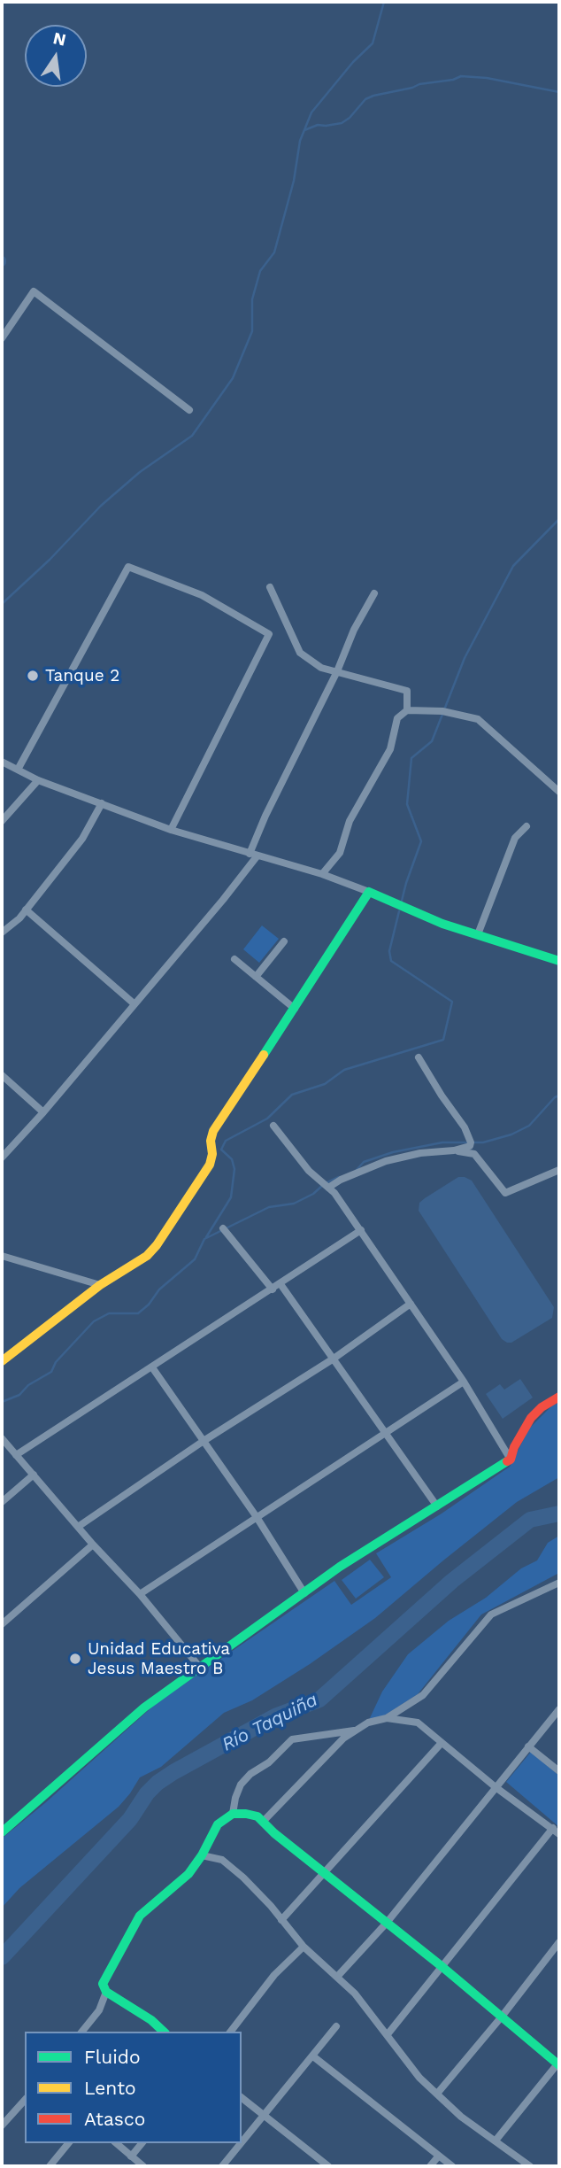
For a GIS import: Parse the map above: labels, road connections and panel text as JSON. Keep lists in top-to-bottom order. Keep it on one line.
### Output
{"water":["Río Taquiña"],"places":["Tanque 2","Unidad Educativa Jesus Maestro B"],"legend":["Fluido","Lento","Atasco"],"north":"top"}
